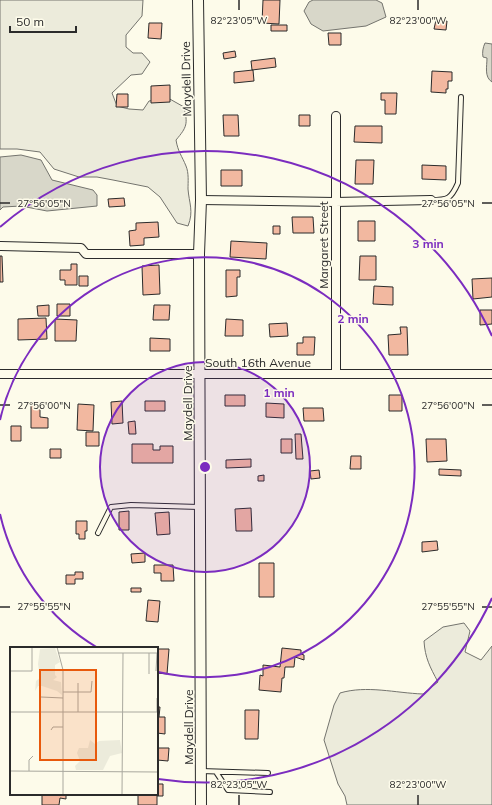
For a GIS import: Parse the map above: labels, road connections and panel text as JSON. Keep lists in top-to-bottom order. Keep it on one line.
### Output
{"streets":{"street":["Maydell Drive","Margaret Street","South 16th Avenue"]},"crossings":[["Maydell Drive","South 16th Avenue"],["Margaret Street","South 16th Avenue"]],"scale_bar":"50 m","coordinates":["82°23'05\"W","82°23'00\"W","27°56'05\"N","27°56'00\"N","27°55'55\"N"],"rings":["3 min","2 min","1 min"]}
